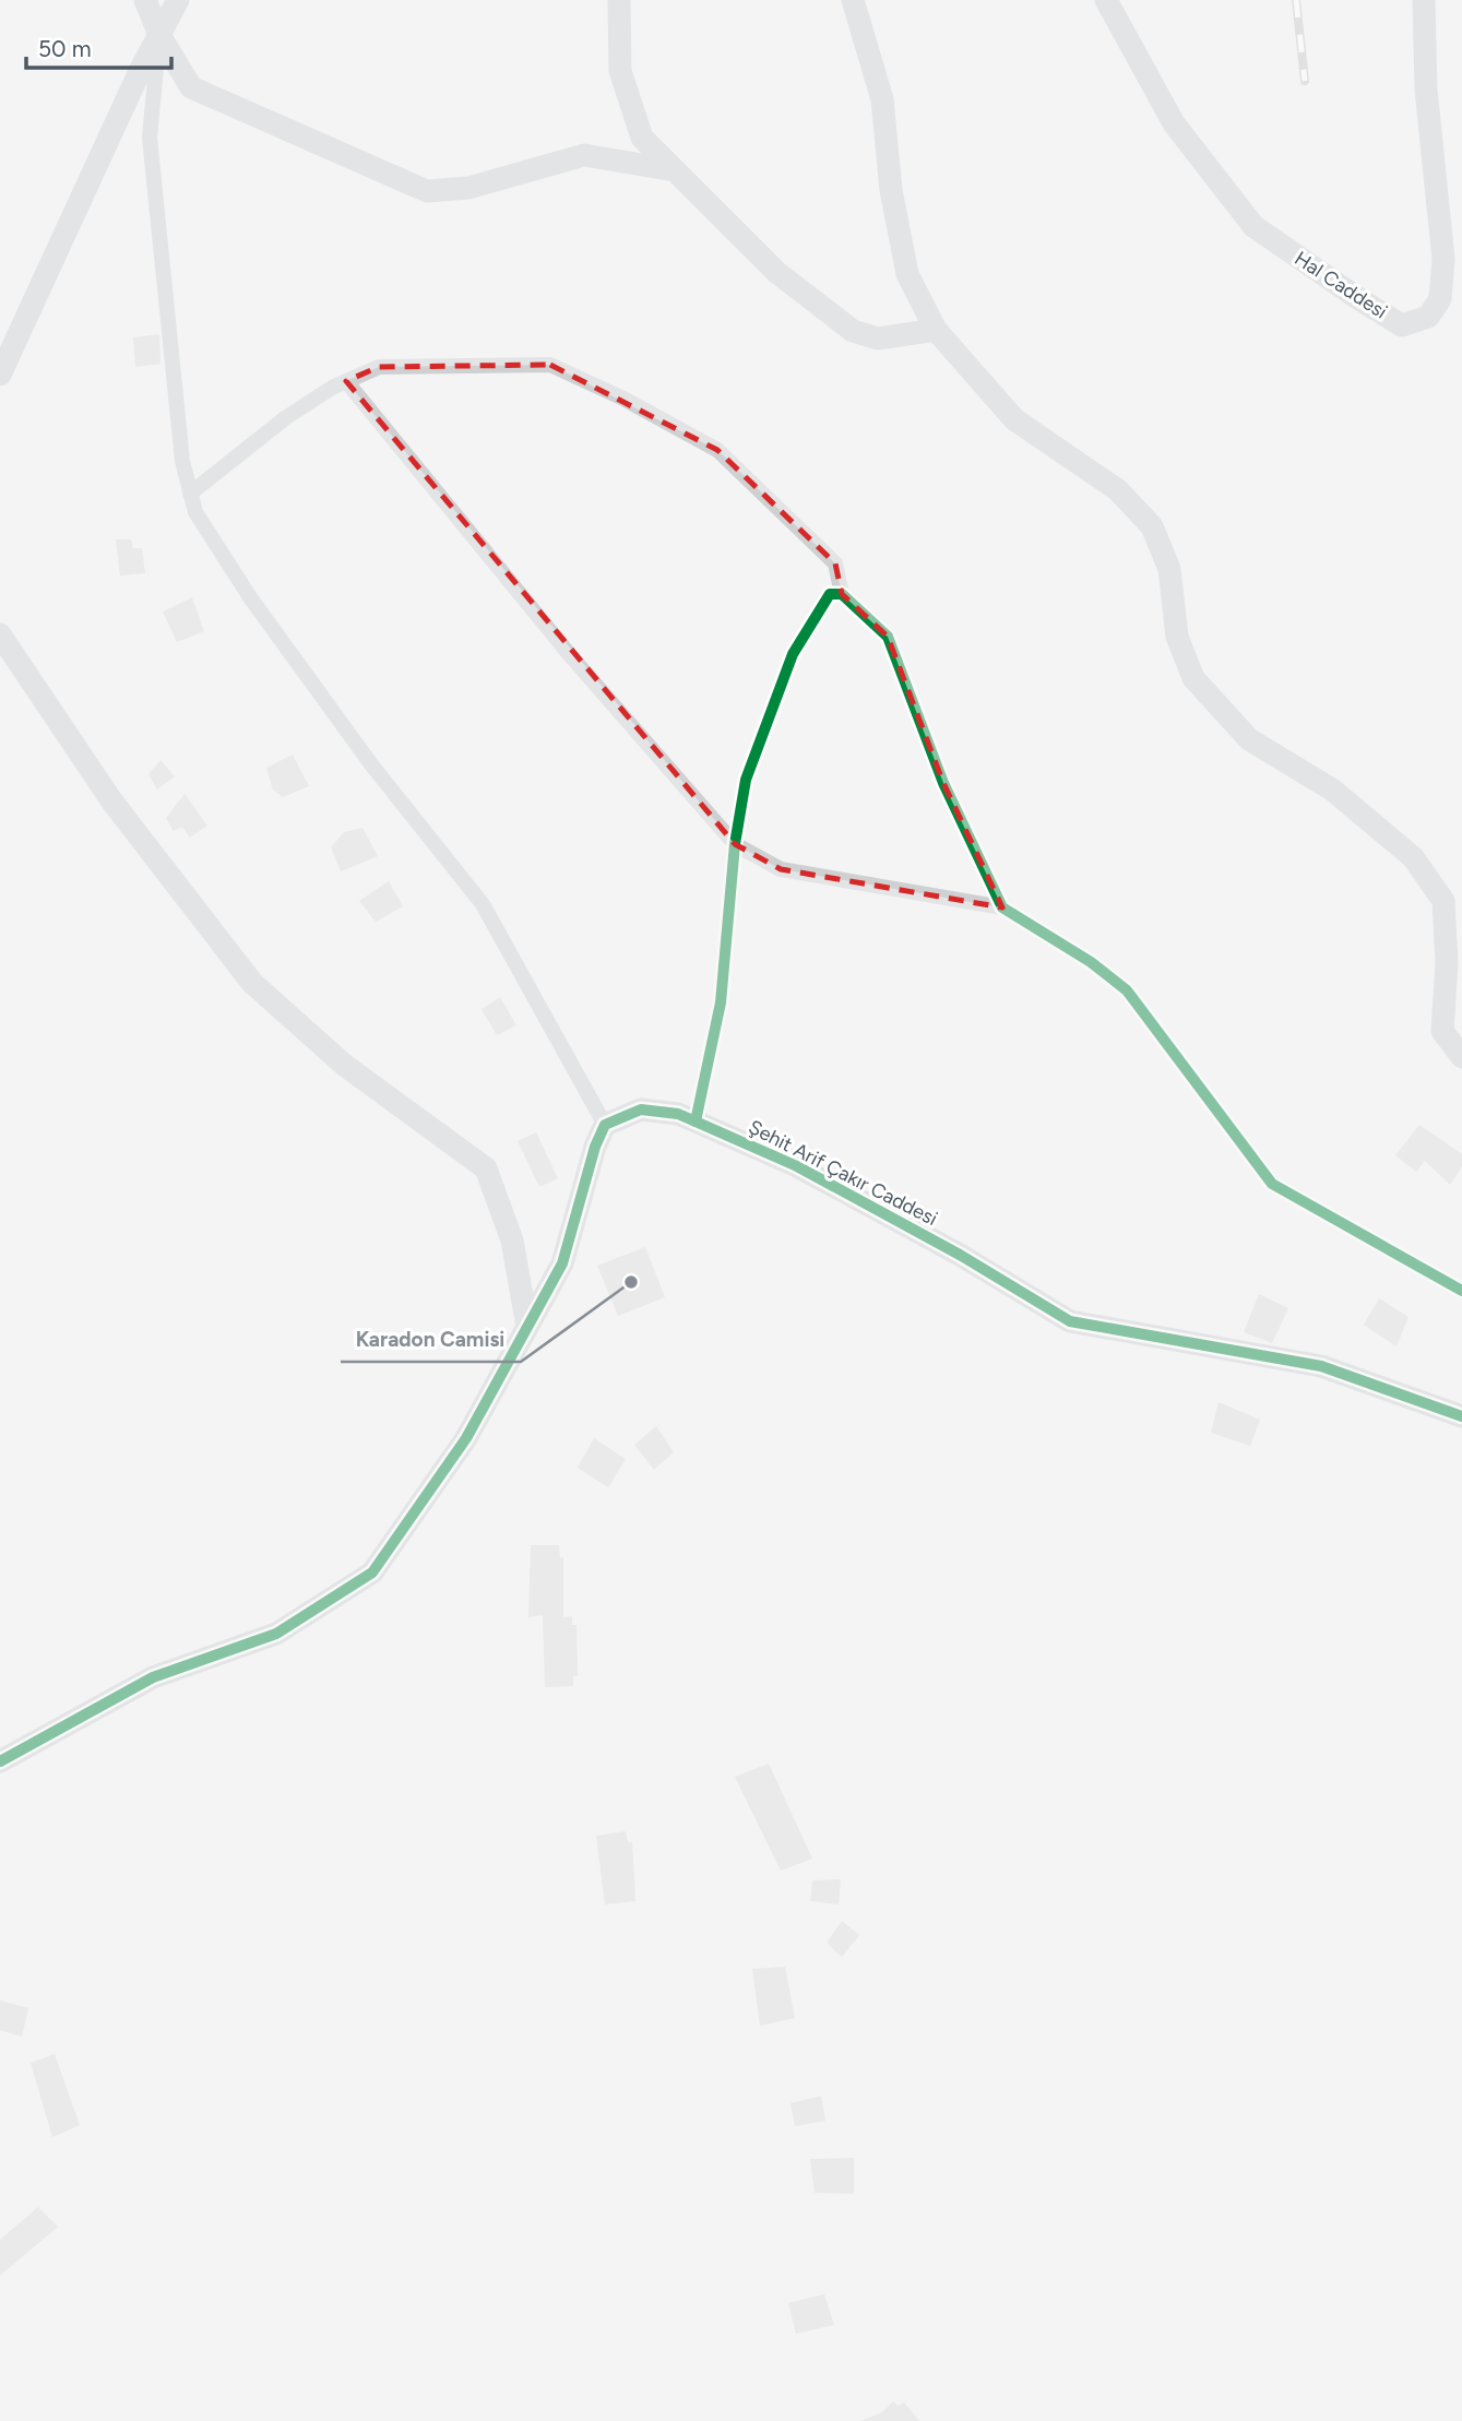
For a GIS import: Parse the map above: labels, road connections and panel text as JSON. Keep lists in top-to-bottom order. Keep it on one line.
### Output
{"streets":{"street":["Hal Caddesi","Şehit Arif Çakır Caddesi"]},"places":["Karadon Camisi"],"scale_bar":"50 m"}
